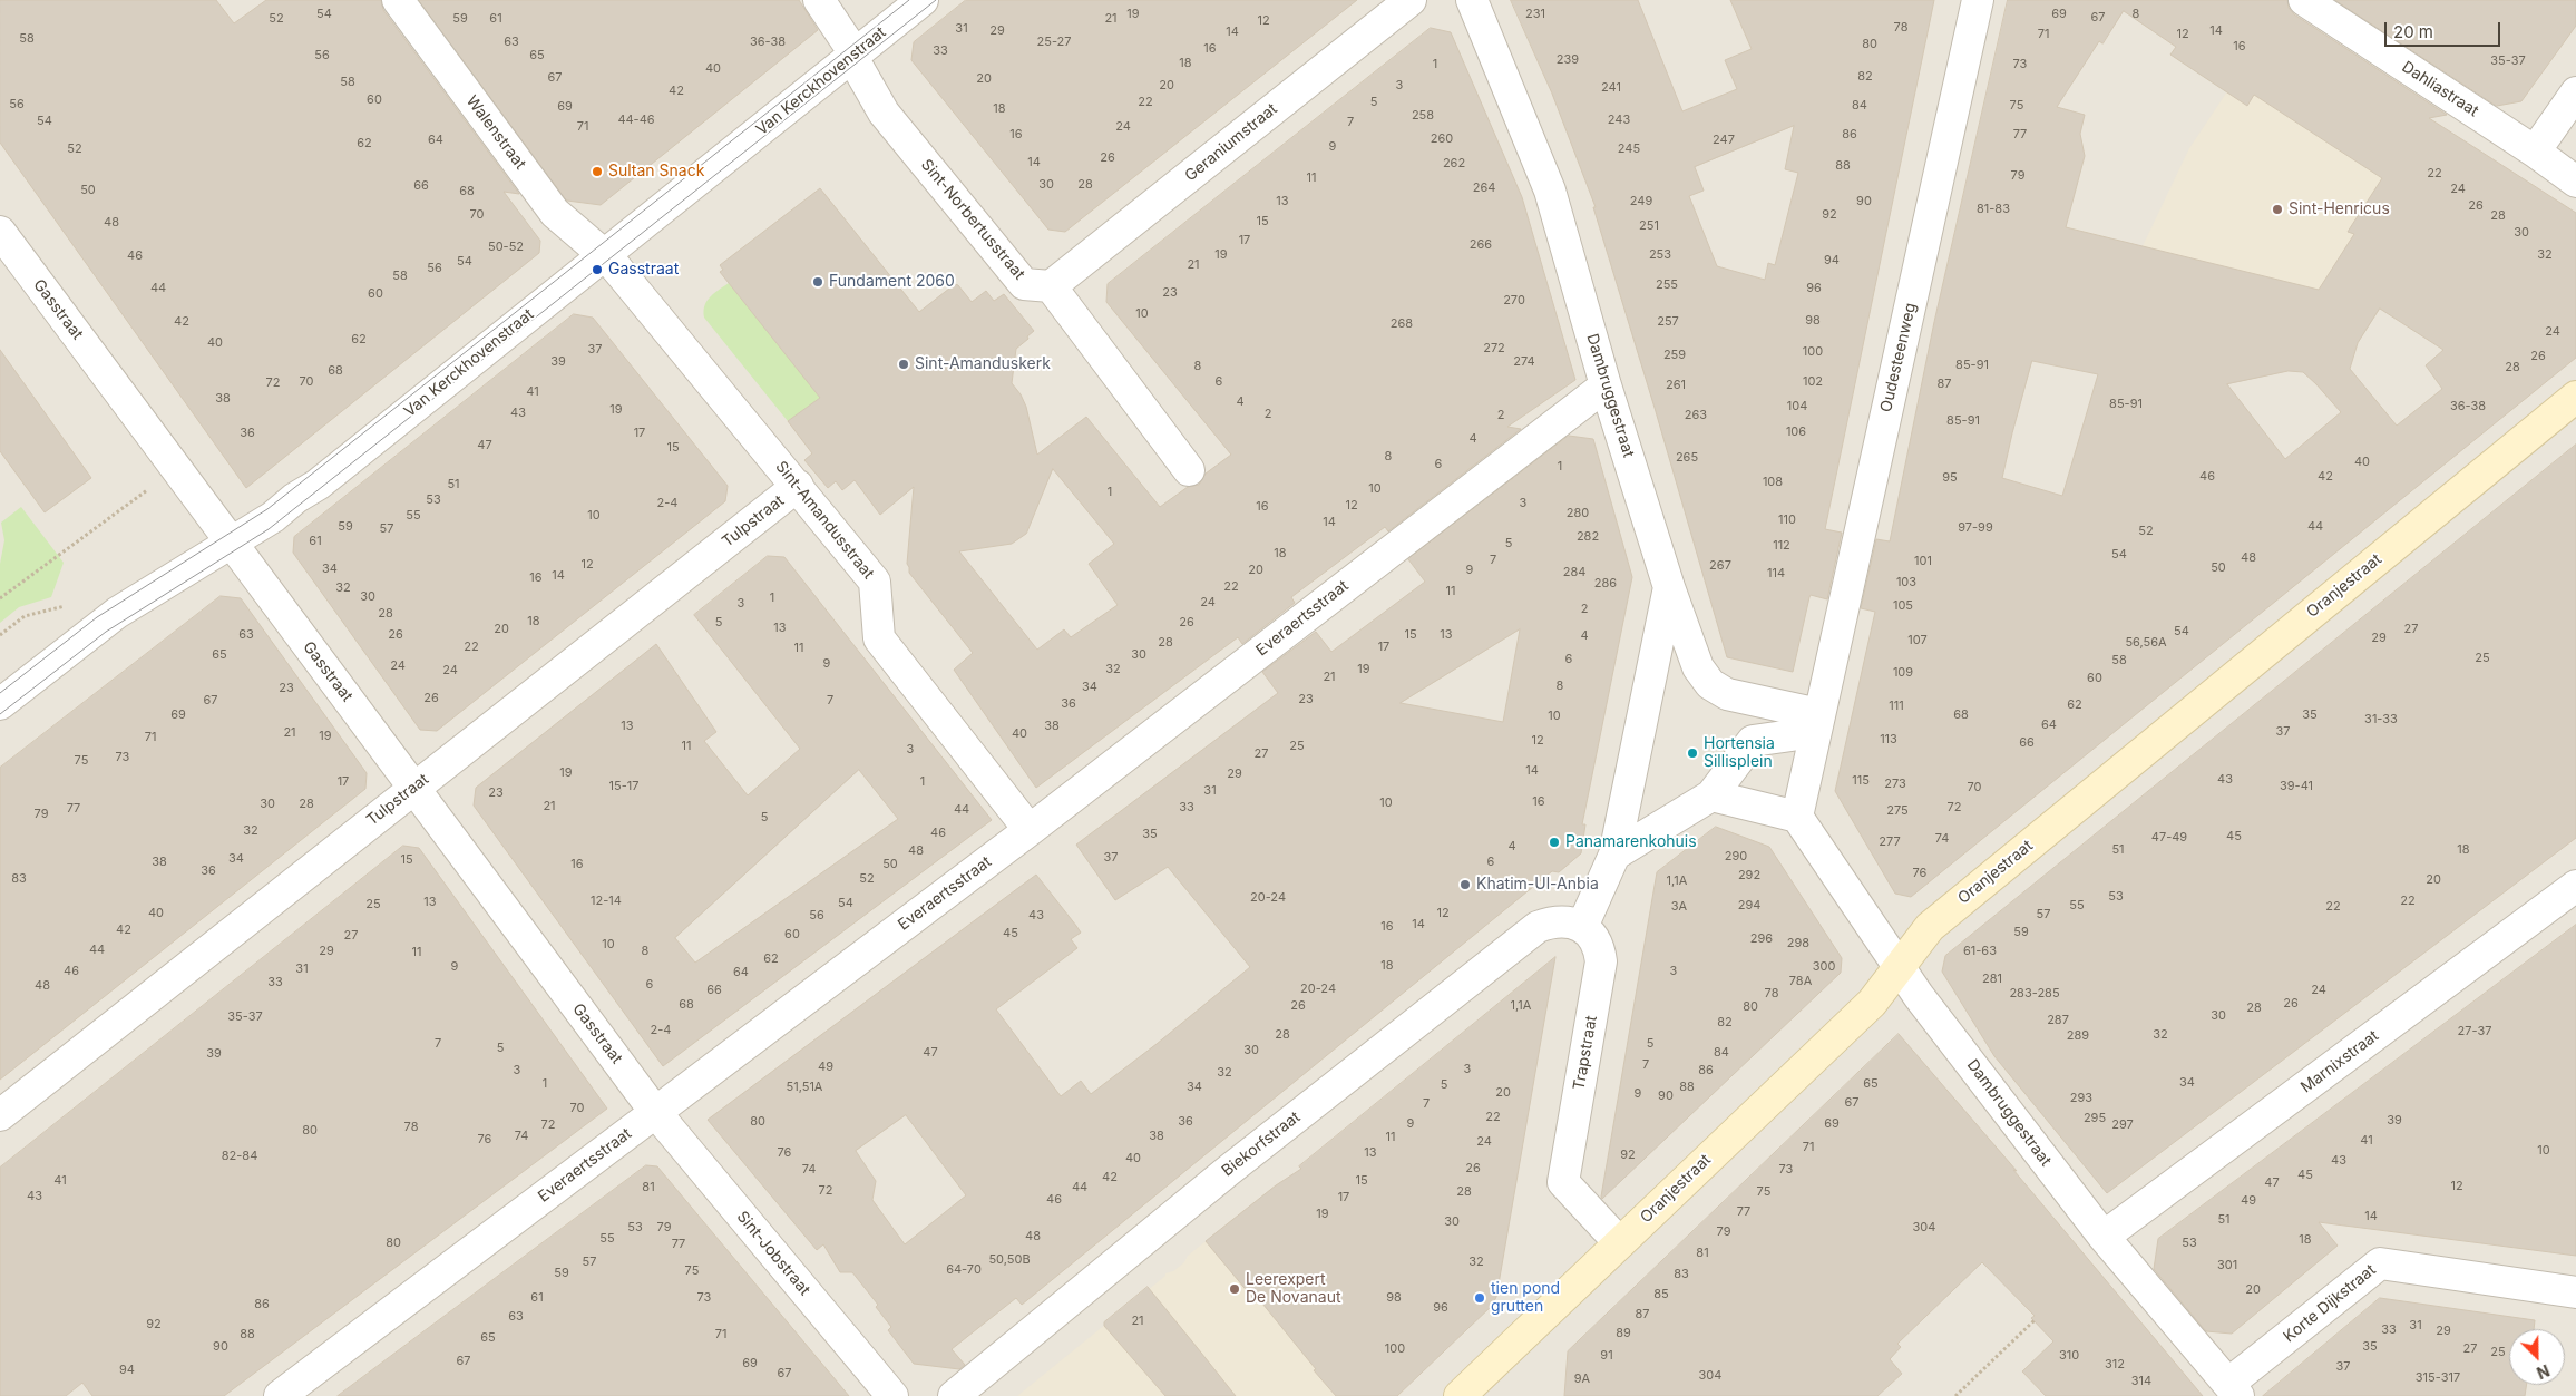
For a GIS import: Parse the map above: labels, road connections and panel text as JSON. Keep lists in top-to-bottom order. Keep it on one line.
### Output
{"streets":{"street":["Van Kerckhovenstraat","Dahliastraat","Walenstraat","Geraniumstraat","Sint-Norbertusstraat","Gasstraat","Oudesteenweg","Dambruggestraat","Sint-Amandusstraat","Tulpstraat","Oranjestraat","Everaertsstraat","Trapstraat","Marnixstraat","Biekorfstraat","Sint-Jobstraat","Korte Dijkstraat"]},"crossings":[["Van Kerckhovenstraat","Walenstraat"],["Van Kerckhovenstraat","Sint-Norbertusstraat"],["Van Kerckhovenstraat","Gasstraat"],["Van Kerckhovenstraat","Sint-Amandusstraat"],["Walenstraat","Sint-Amandusstraat"],["Geraniumstraat","Sint-Norbertusstraat"],["Gasstraat","Tulpstraat"],["Gasstraat","Everaertsstraat"],["Gasstraat","Sint-Jobstraat"],["Oudesteenweg","Dambruggestraat"],["Dambruggestraat","Oranjestraat"],["Dambruggestraat","Everaertsstraat"],["Dambruggestraat","Marnixstraat"],["Dambruggestraat","Korte Dijkstraat"],["Sint-Amandusstraat","Tulpstraat"],["Sint-Amandusstraat","Everaertsstraat"],["Oranjestraat","Trapstraat"],["Everaertsstraat","Sint-Jobstraat"],["Trapstraat","Biekorfstraat"]],"places":["Sultan Snack","Sint-Henricus","Gasstraat","Fundament 2060","Sint-Amanduskerk","Hortensia Sillisplein","Panamarenkohuis","Khatim-Ul-Anbia","Leerexpert De Novanaut","tien pond grutten"],"house_numbers":["54","19","231","69","8","67","52","59","61","21","12","78","31","29","14","14","71","12","58","63","36-38","25-27","80","16","16","33","56","65","239","35-37","18","1","73","40","82","67","20","58","20","3","241","42","60","22","5","56","84","75","69","18","258","44-46","243","54","7","71","24","16","86","77","260","64","247","62","9","52","245","26","14","262","88","22","79","11","30","28","66","264","24","50","68","13","249","90","26","81-83","70","92","28","15","48","251","30","17","266","50-52","19","253","32","46","94","54","21","56","58","255","44","96","23","60","270","10","98","42","257","268","24","62","40","272","37","100","259","26","39","274","85-91","8","28","68","70","6","102","72","87","261","41","38","4","85-91","104","36-38","19","43","2","2","263","85-91","106","36","17","4","47","15","8","265","40","6","1","46","42","95","108","51","10","1","53","2-4","3","12","16","280","55","10","110","14","59","44","97-99","57","52","282","61","5","112","18","54","48","7","101","12","267","50","34","20","9","284","114","14","16","103","286","22","32","11","30","1","24","3","105","2","28","18","5","26","13","20","27","54","63","26","15","13","4","29","107","28","56,56A","22","17","11","65","30","25","6","58","9","24","32","19","24","109","21","60","8","34","23","26","23","67","7","36","62","111","69","68","35","10","31-33","64","13","38","37","21","40","19","71","113","12","66","11","25","3","27","73","75","14","19","29","43","115","17","1","273","15-17","39-41","70","31","23","16","10","30","28","21","33","72","77","44","275","79","5","32","46","35","45","47-49","74","277","4","51","18","48","290","37","34","15","38","6","16","50","36","76","292","83","52","20","1,1A","53","20-24","12-14","22","13","54","25","294","55","3A","22","40","12","57","56","43","14","16","42","59","45","60","27","296","298","10","44","29","8","61-63","11","62","18","9","300","31","46","3","64","281","78A","33","6","48","20-24","66","24","78","283-285","26","68","26","1,1A","80","28","30","35-37","287","82","2-4","27-37","28","32","289","7","5","5","30","47","84","39","7","49","3","3","86","32","34","1","65","5","51,51A","34","88","20","9","90","293","67","7","70","22","295","39","80","36","9","69","72","297","78","80","74","38","11","76","41","24","71","10","76","13","92","82-84","40","43","26","74","73","45","42","41","15","47","12","81","44","72","28","75","43","17","46","49","77","19","14","51","30","53","79","304","79","48","55","18","80","53","77","81","50,50B","57","32","301","64-70","75","59","83","20","85","61","73","98","86","96","87","63","21","92","31","33","29","89","88","71","65","90","35","100","27","25","91","310","67","69","312","37","94","67","304","315-317","9A","314"],"scale_bar":"20 m","north":"bottom right"}
